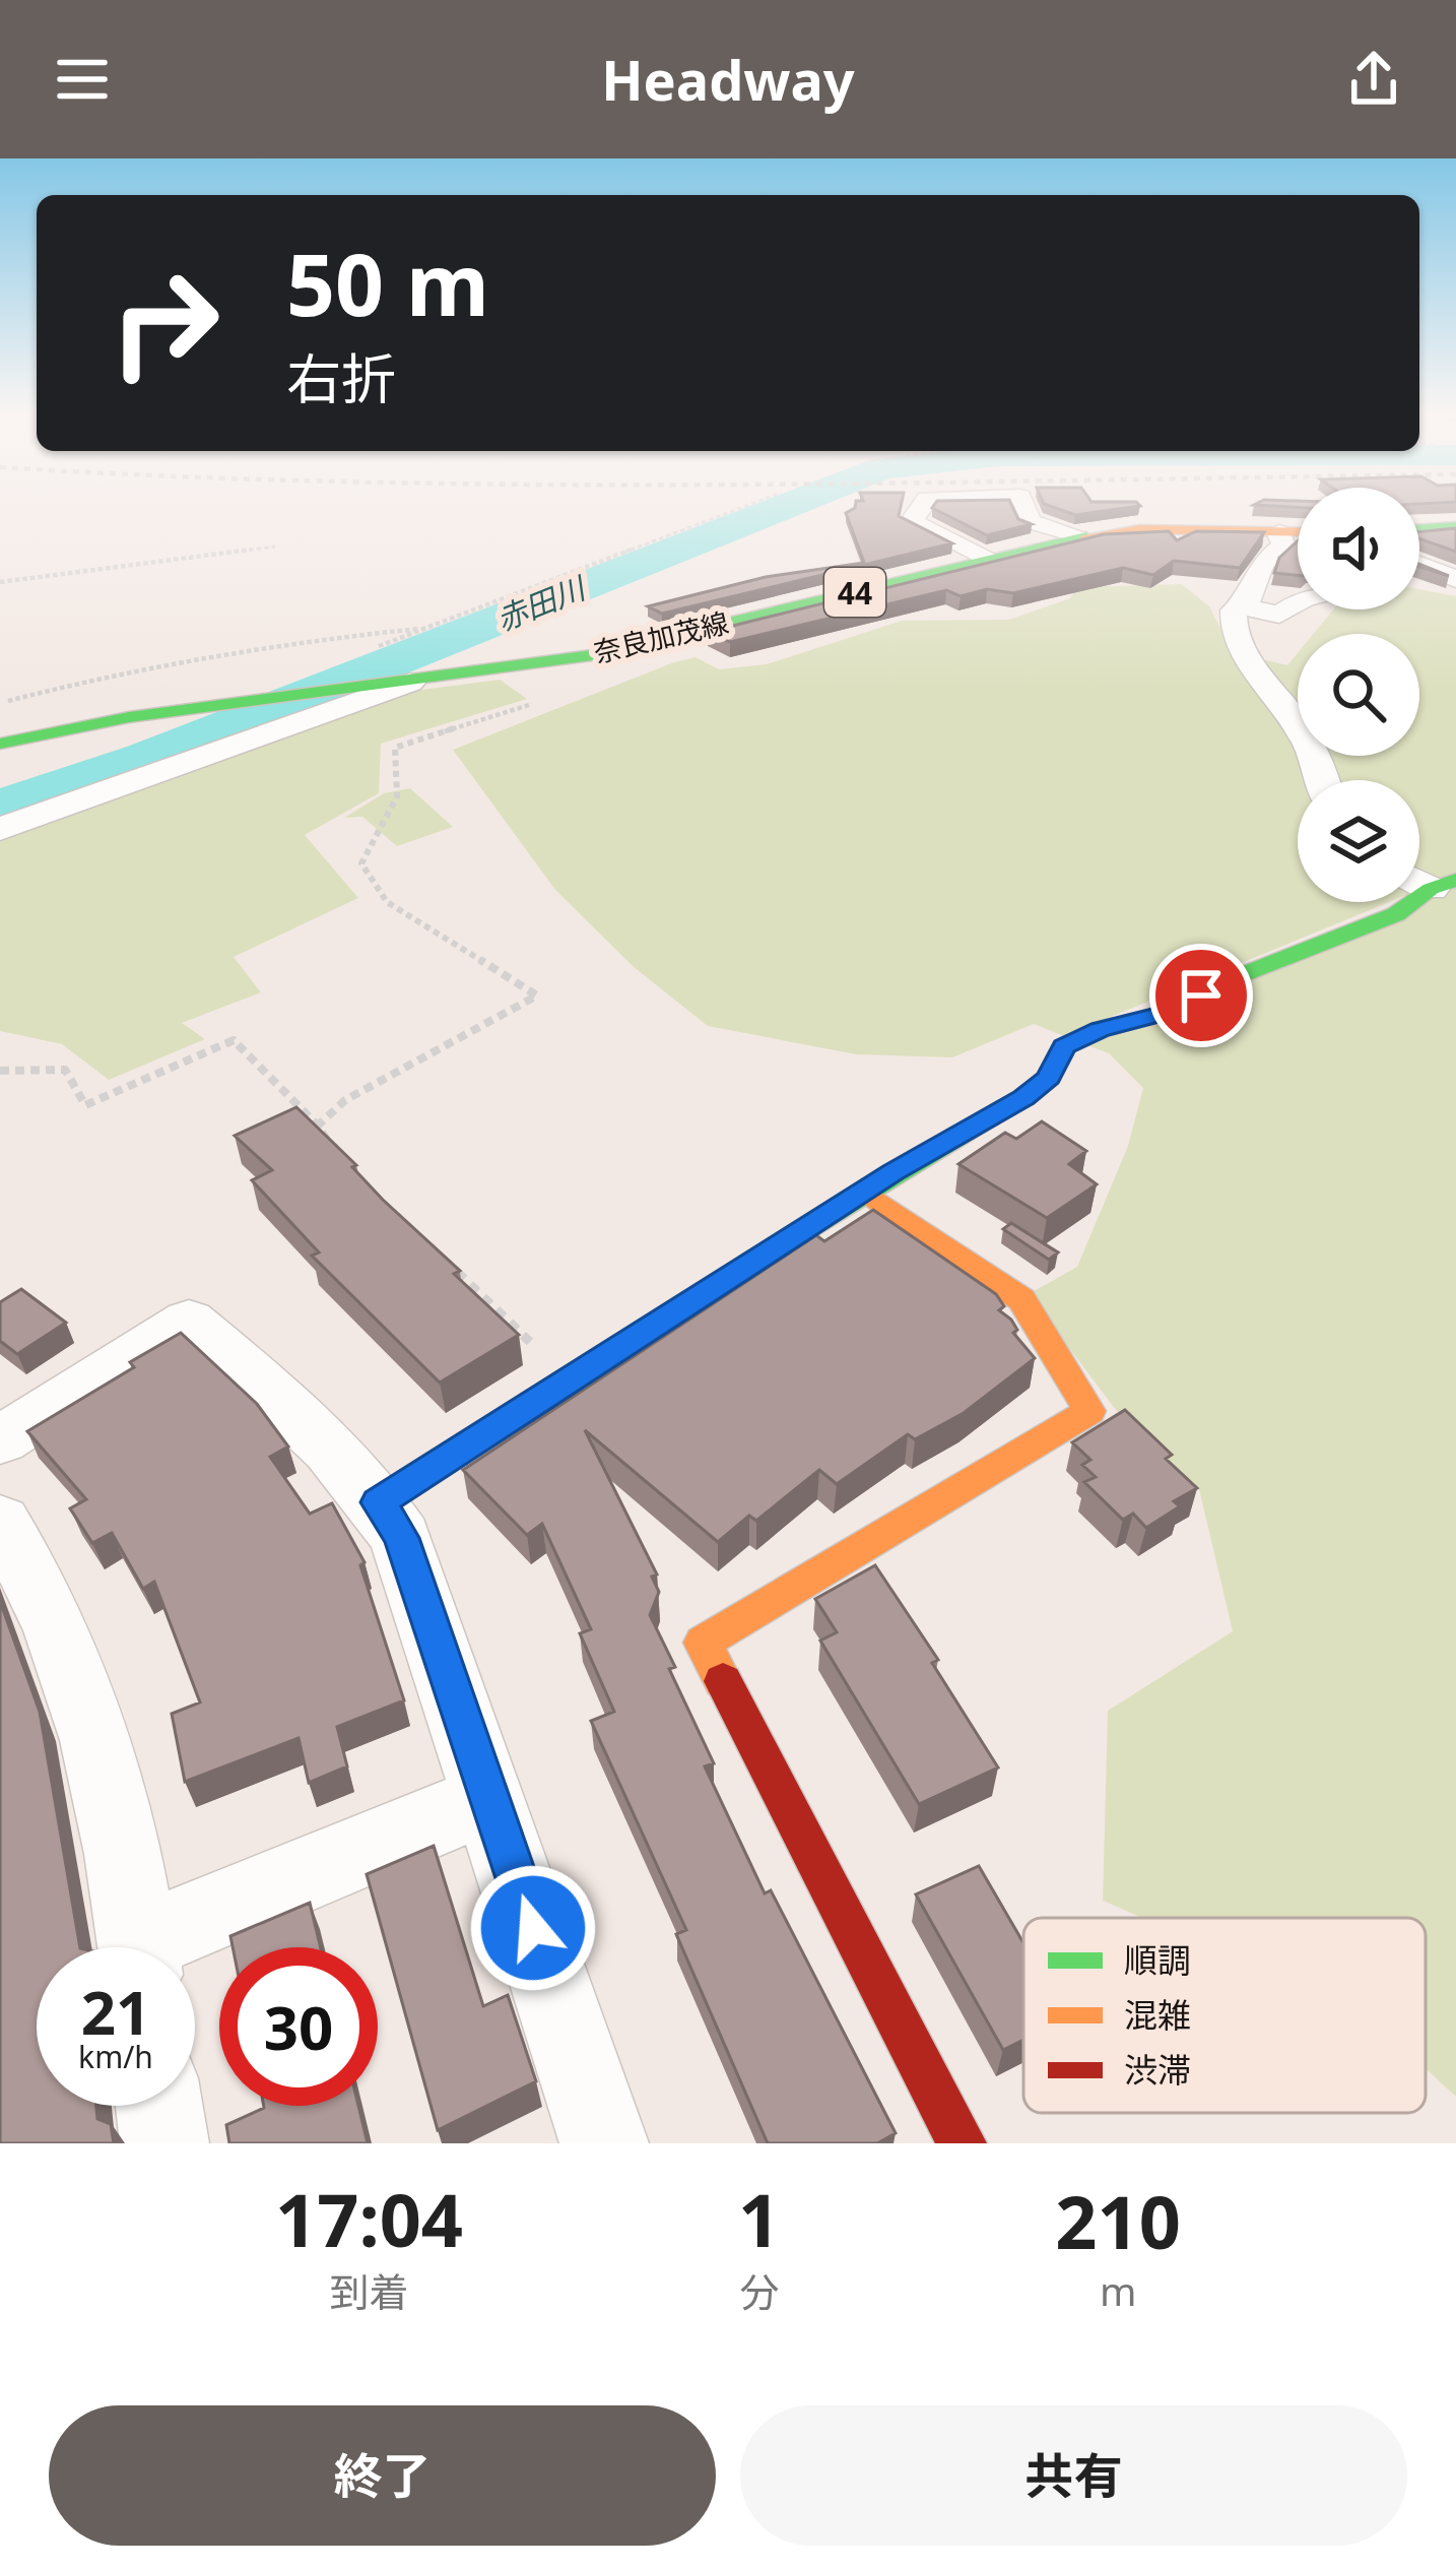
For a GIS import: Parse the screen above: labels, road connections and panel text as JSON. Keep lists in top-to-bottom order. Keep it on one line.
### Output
{"streets":{"main road":["44","奈良加茂線"]},"water":["赤田川"],"legend":["順調","混雑","渋滞"],"page":{"header":"Headway","turn":["50 m","右折"],"speed":"21 km/h","limit":"30","eta":["17:04","到着","1","分","210","m"],"buttons":["終了","共有"]}}
